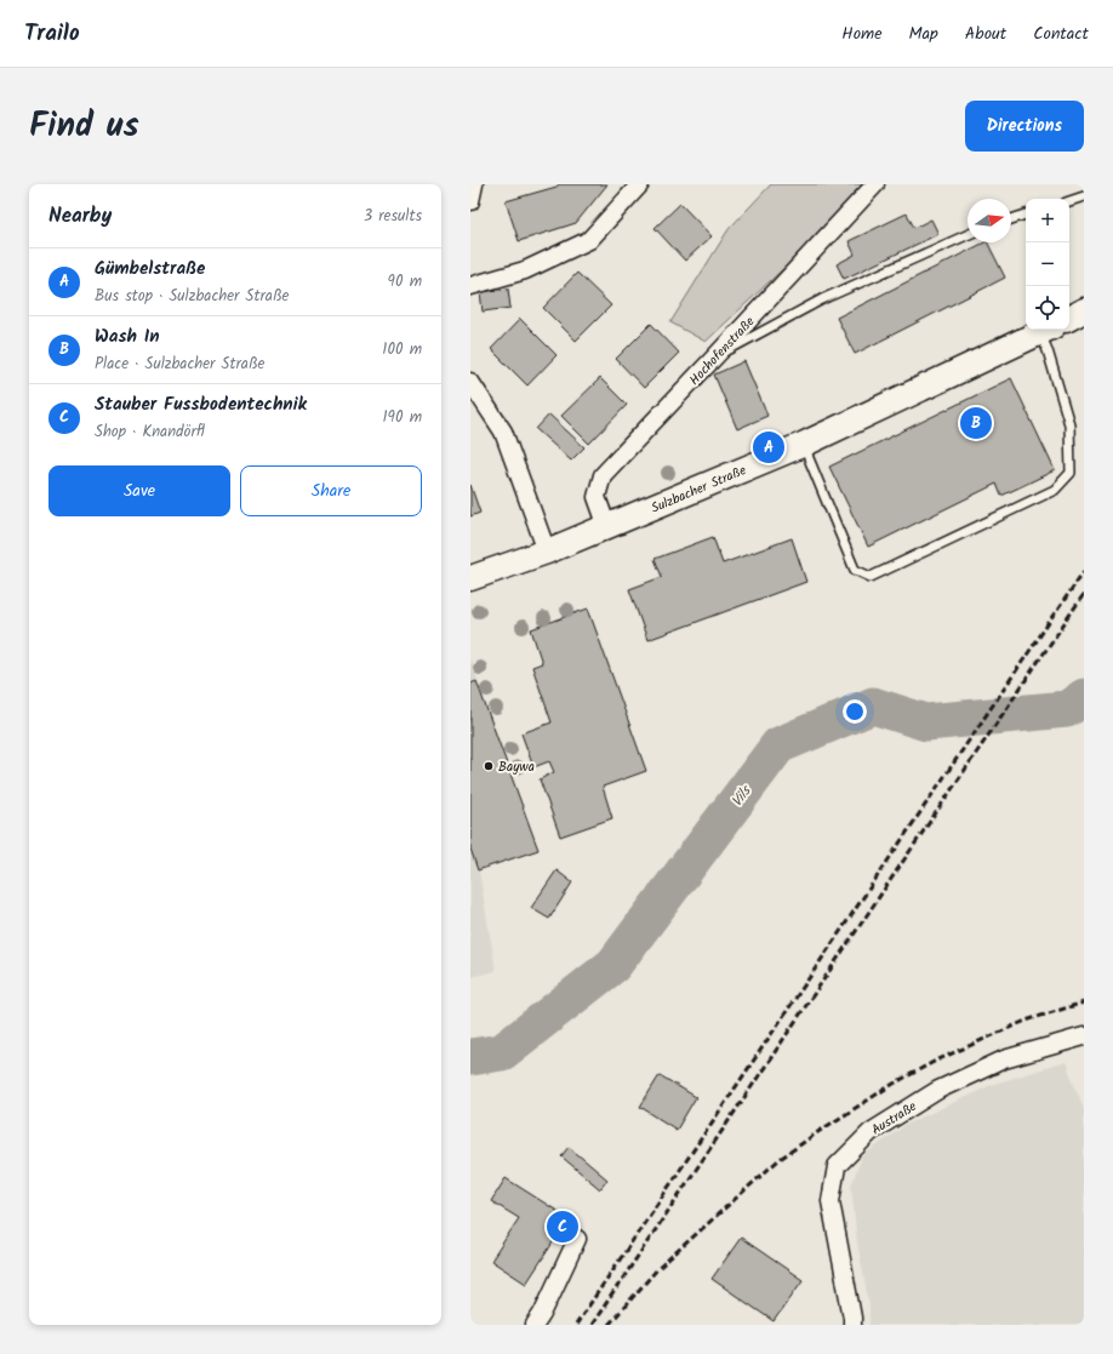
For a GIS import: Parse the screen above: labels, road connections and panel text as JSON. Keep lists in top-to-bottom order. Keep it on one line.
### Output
{"streets":{"main road":["Sulzbacher Straße"],"street":["Hochofenstraße","Austraße"]},"crossings":[["Hochofenstraße","Sulzbacher Straße"]],"water":["Vils"],"places":["Baywa"],"north":"right","page":{"header":"Trailo","nav":["Home","Map","About","Contact"],"title":"Find us","buttons":["Directions",["Save","Share"]],"heading":["Nearby","3 results"],"map_buttons":["+","−"],"list":[{"mark":"A","name":"Gümbelstraße","note":"Bus stop · Sulzbacher Straße","value":"90 m"},{"mark":"B","name":"Wash In","note":"Place · Sulzbacher Straße","value":"100 m"},{"mark":"C","name":"Stauber Fussbodentechnik","note":"Shop · Knandörfl","value":"190 m"}],"pins":["B","A","C"]}}
